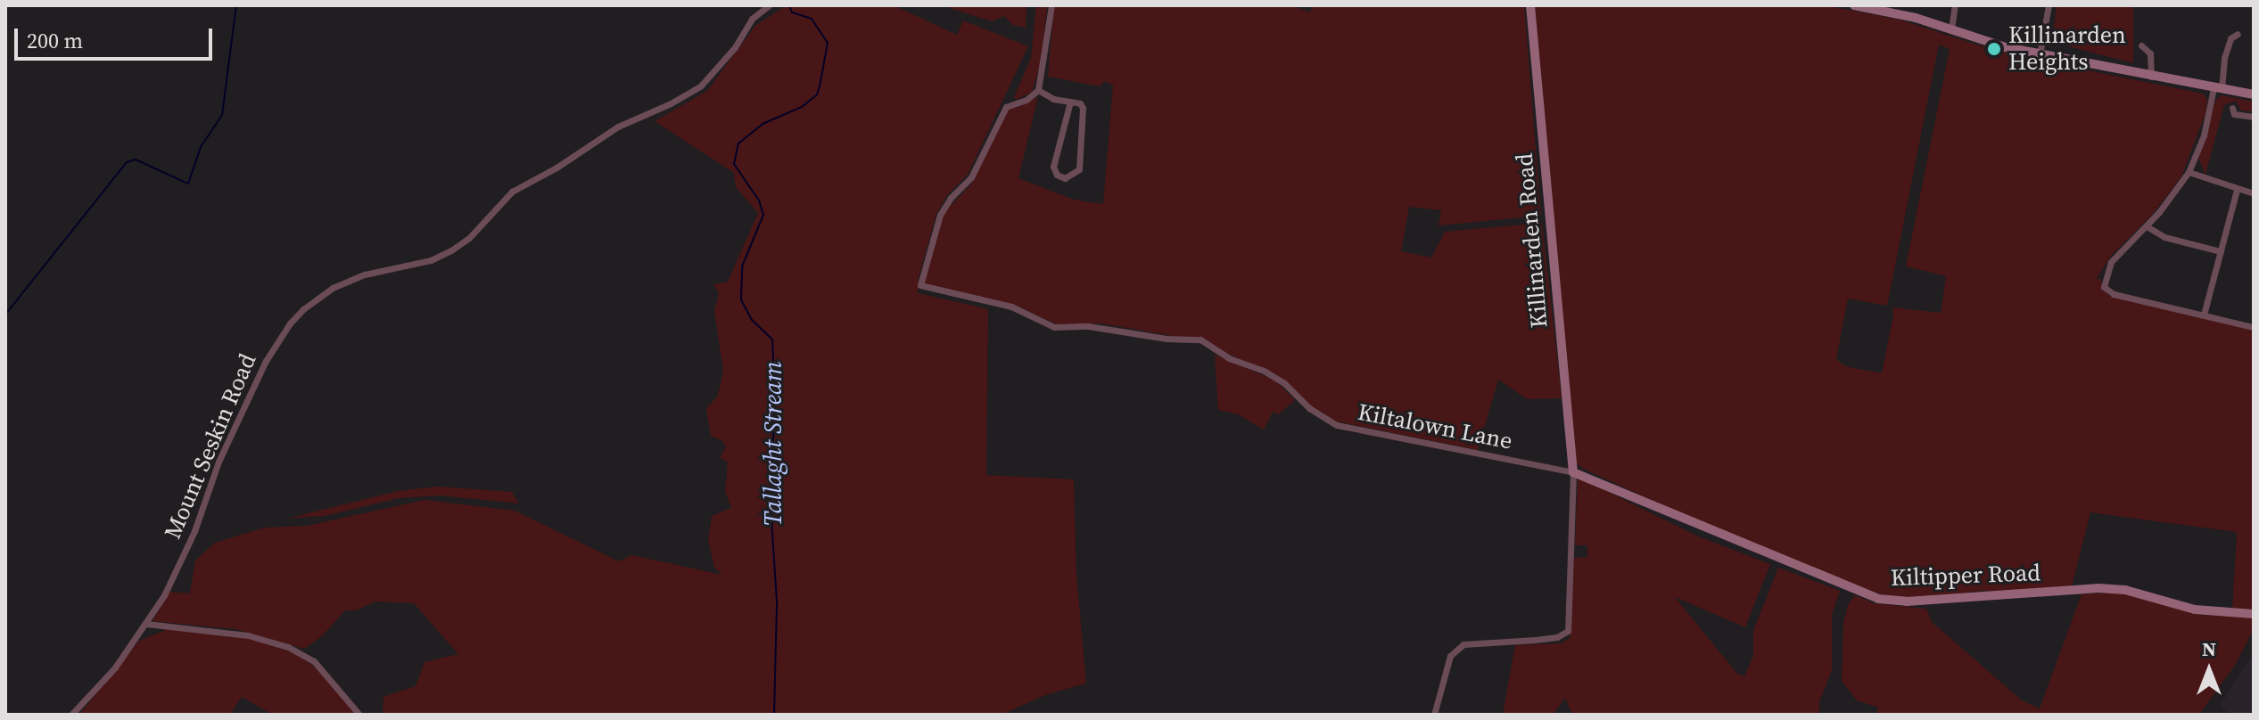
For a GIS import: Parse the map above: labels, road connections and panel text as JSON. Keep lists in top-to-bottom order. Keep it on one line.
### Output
{"streets":{"street":["Killinarden Road","Kiltalown Lane","Mount Seskin Road","Kiltipper Road"]},"crossings":[["Killinarden Road","Kiltalown Lane"],["Killinarden Road","Kiltipper Road"],["Kiltalown Lane","Kiltipper Road"]],"water":["Tallaght Stream"],"places":["Killinarden Heights"],"scale_bar":"200 m","north":"top"}
